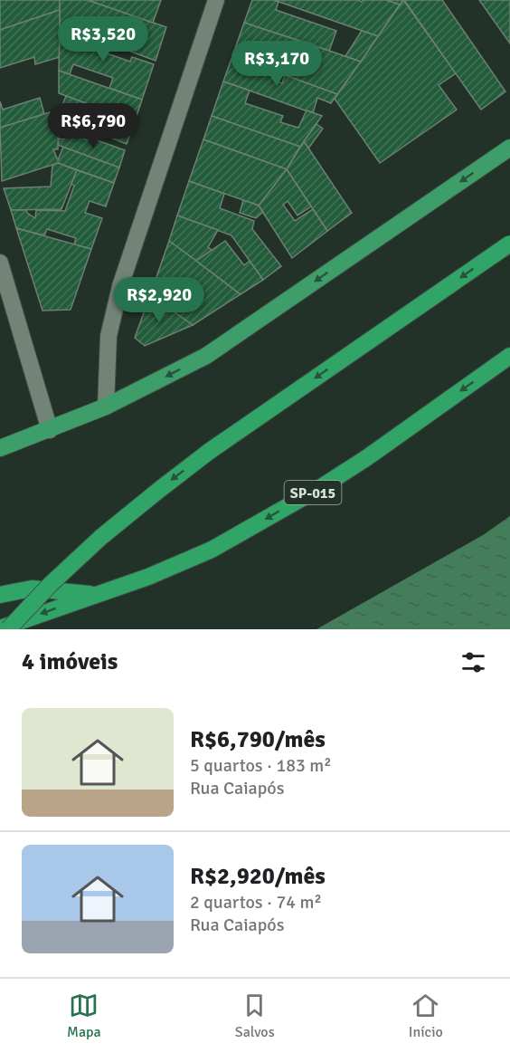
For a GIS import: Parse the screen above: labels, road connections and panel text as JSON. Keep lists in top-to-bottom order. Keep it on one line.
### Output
{"streets":{"highway":["SP-015"]},"page":{"price":["R$3,520","R$3,170","R$6,790","R$2,920"],"heading":"4 imóveis","list":[{"name":"R$6,790/mês","note":"5 quartos · 183 m² · Rua Caiapós"},{"name":"R$2,920/mês","note":"2 quartos · 74 m² · Rua Caiapós"}],"tabs":["Mapa","Salvos","Início"]}}
